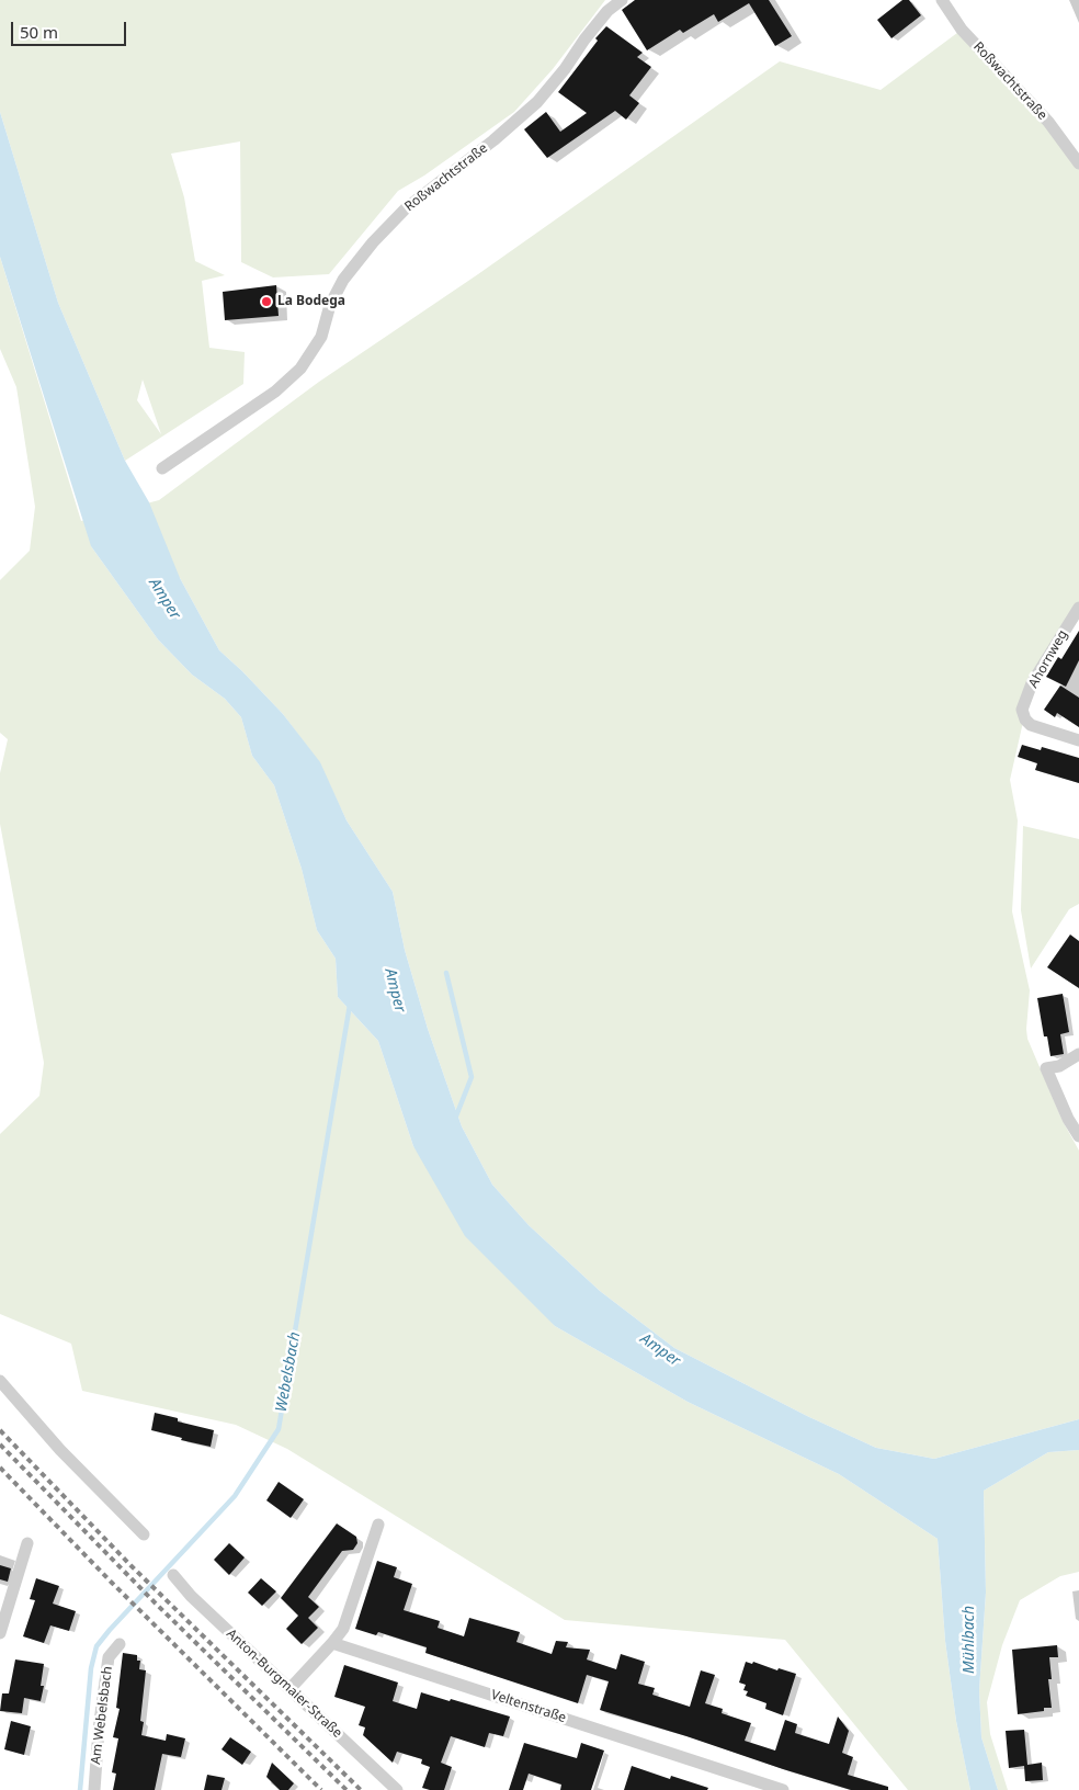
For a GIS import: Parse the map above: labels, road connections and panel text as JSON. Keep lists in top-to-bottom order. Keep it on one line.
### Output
{"streets":{"street":["Roßwachtstraße","Ahornweg","Anton-Burgmaier-Straße","Veltenstraße","Am Webelsbach"]},"water":["Amper","Webelsbach","Mühlbach"],"places":["La Bodega"],"scale_bar":"50 m"}
